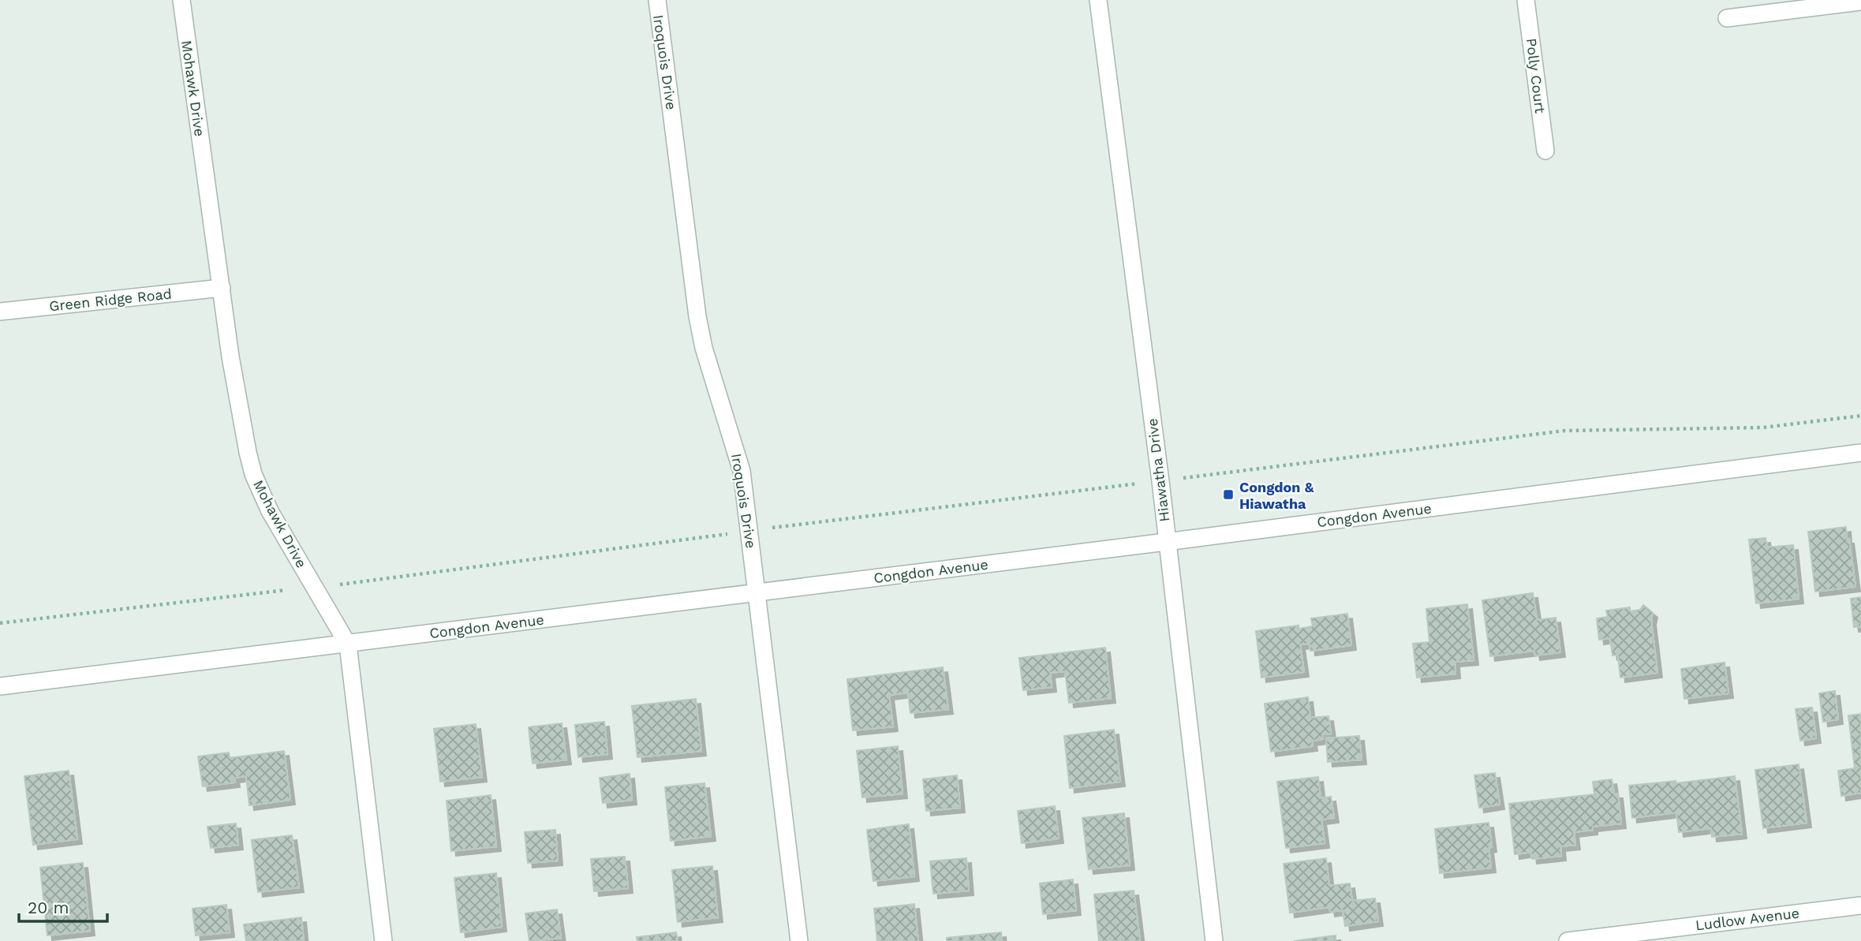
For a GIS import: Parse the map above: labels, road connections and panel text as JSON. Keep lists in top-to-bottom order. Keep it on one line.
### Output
{"streets":{"street":["Iroquois Drive","Polly Court","Mohawk Drive","Green Ridge Road","Hiawatha Drive","Congdon Avenue","Ludlow Avenue"]},"crossings":[["Iroquois Drive","Congdon Avenue"],["Mohawk Drive","Green Ridge Road"],["Mohawk Drive","Congdon Avenue"],["Hiawatha Drive","Congdon Avenue"]],"places":{"transit":["Congdon & Hiawatha"]},"scale_bar":"20 m"}
